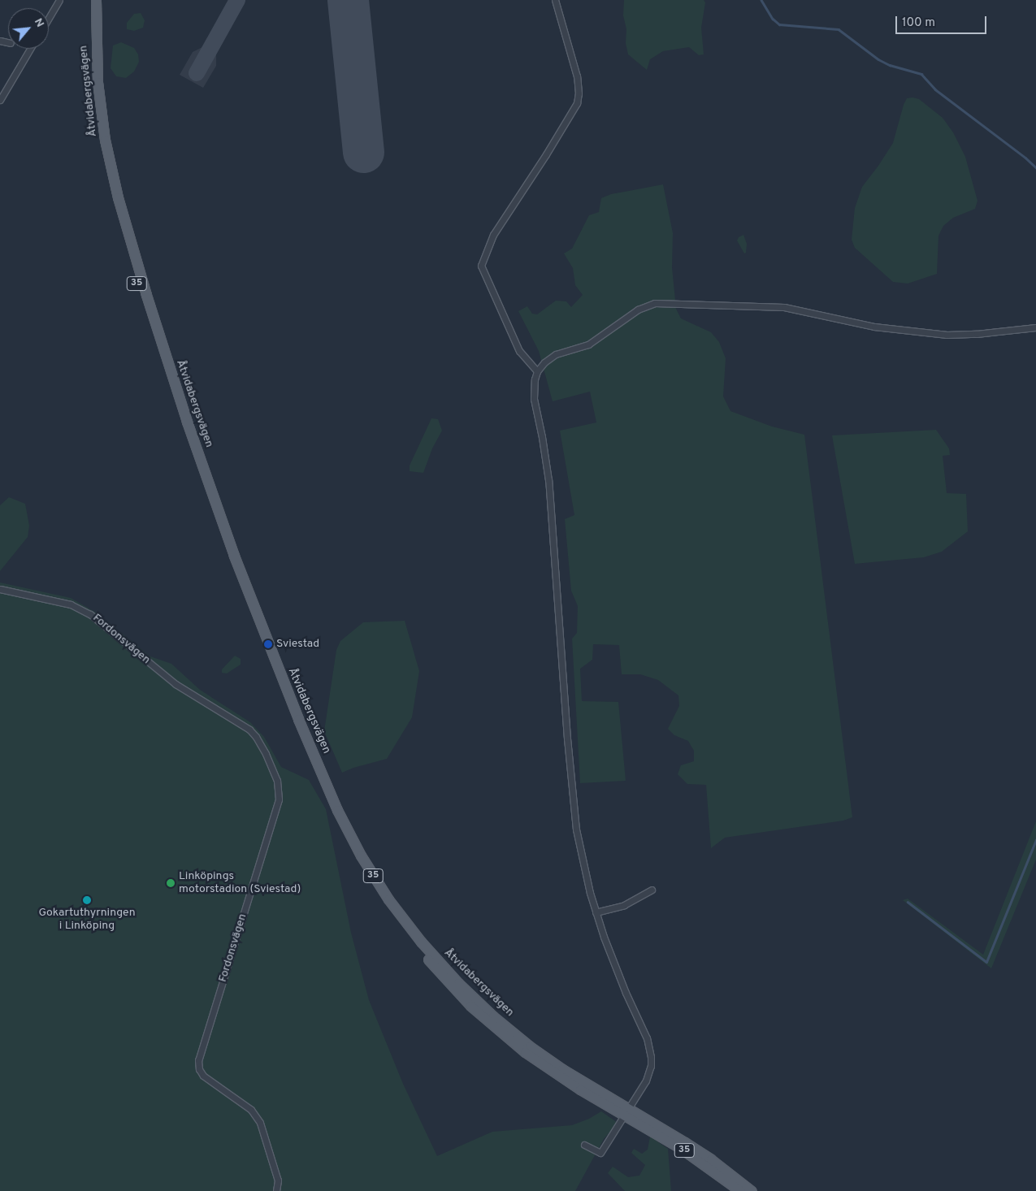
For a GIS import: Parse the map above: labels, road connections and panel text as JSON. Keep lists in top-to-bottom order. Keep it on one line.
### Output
{"streets":{"main road":["Åtvidabergsvägen","35"],"street":["Fordonsvägen"]},"places":["Sviestad","Linköpings motorstadion (Sviestad)","Gokartuthyrningen i Linköping"],"scale_bar":"100 m","north":"top right"}
